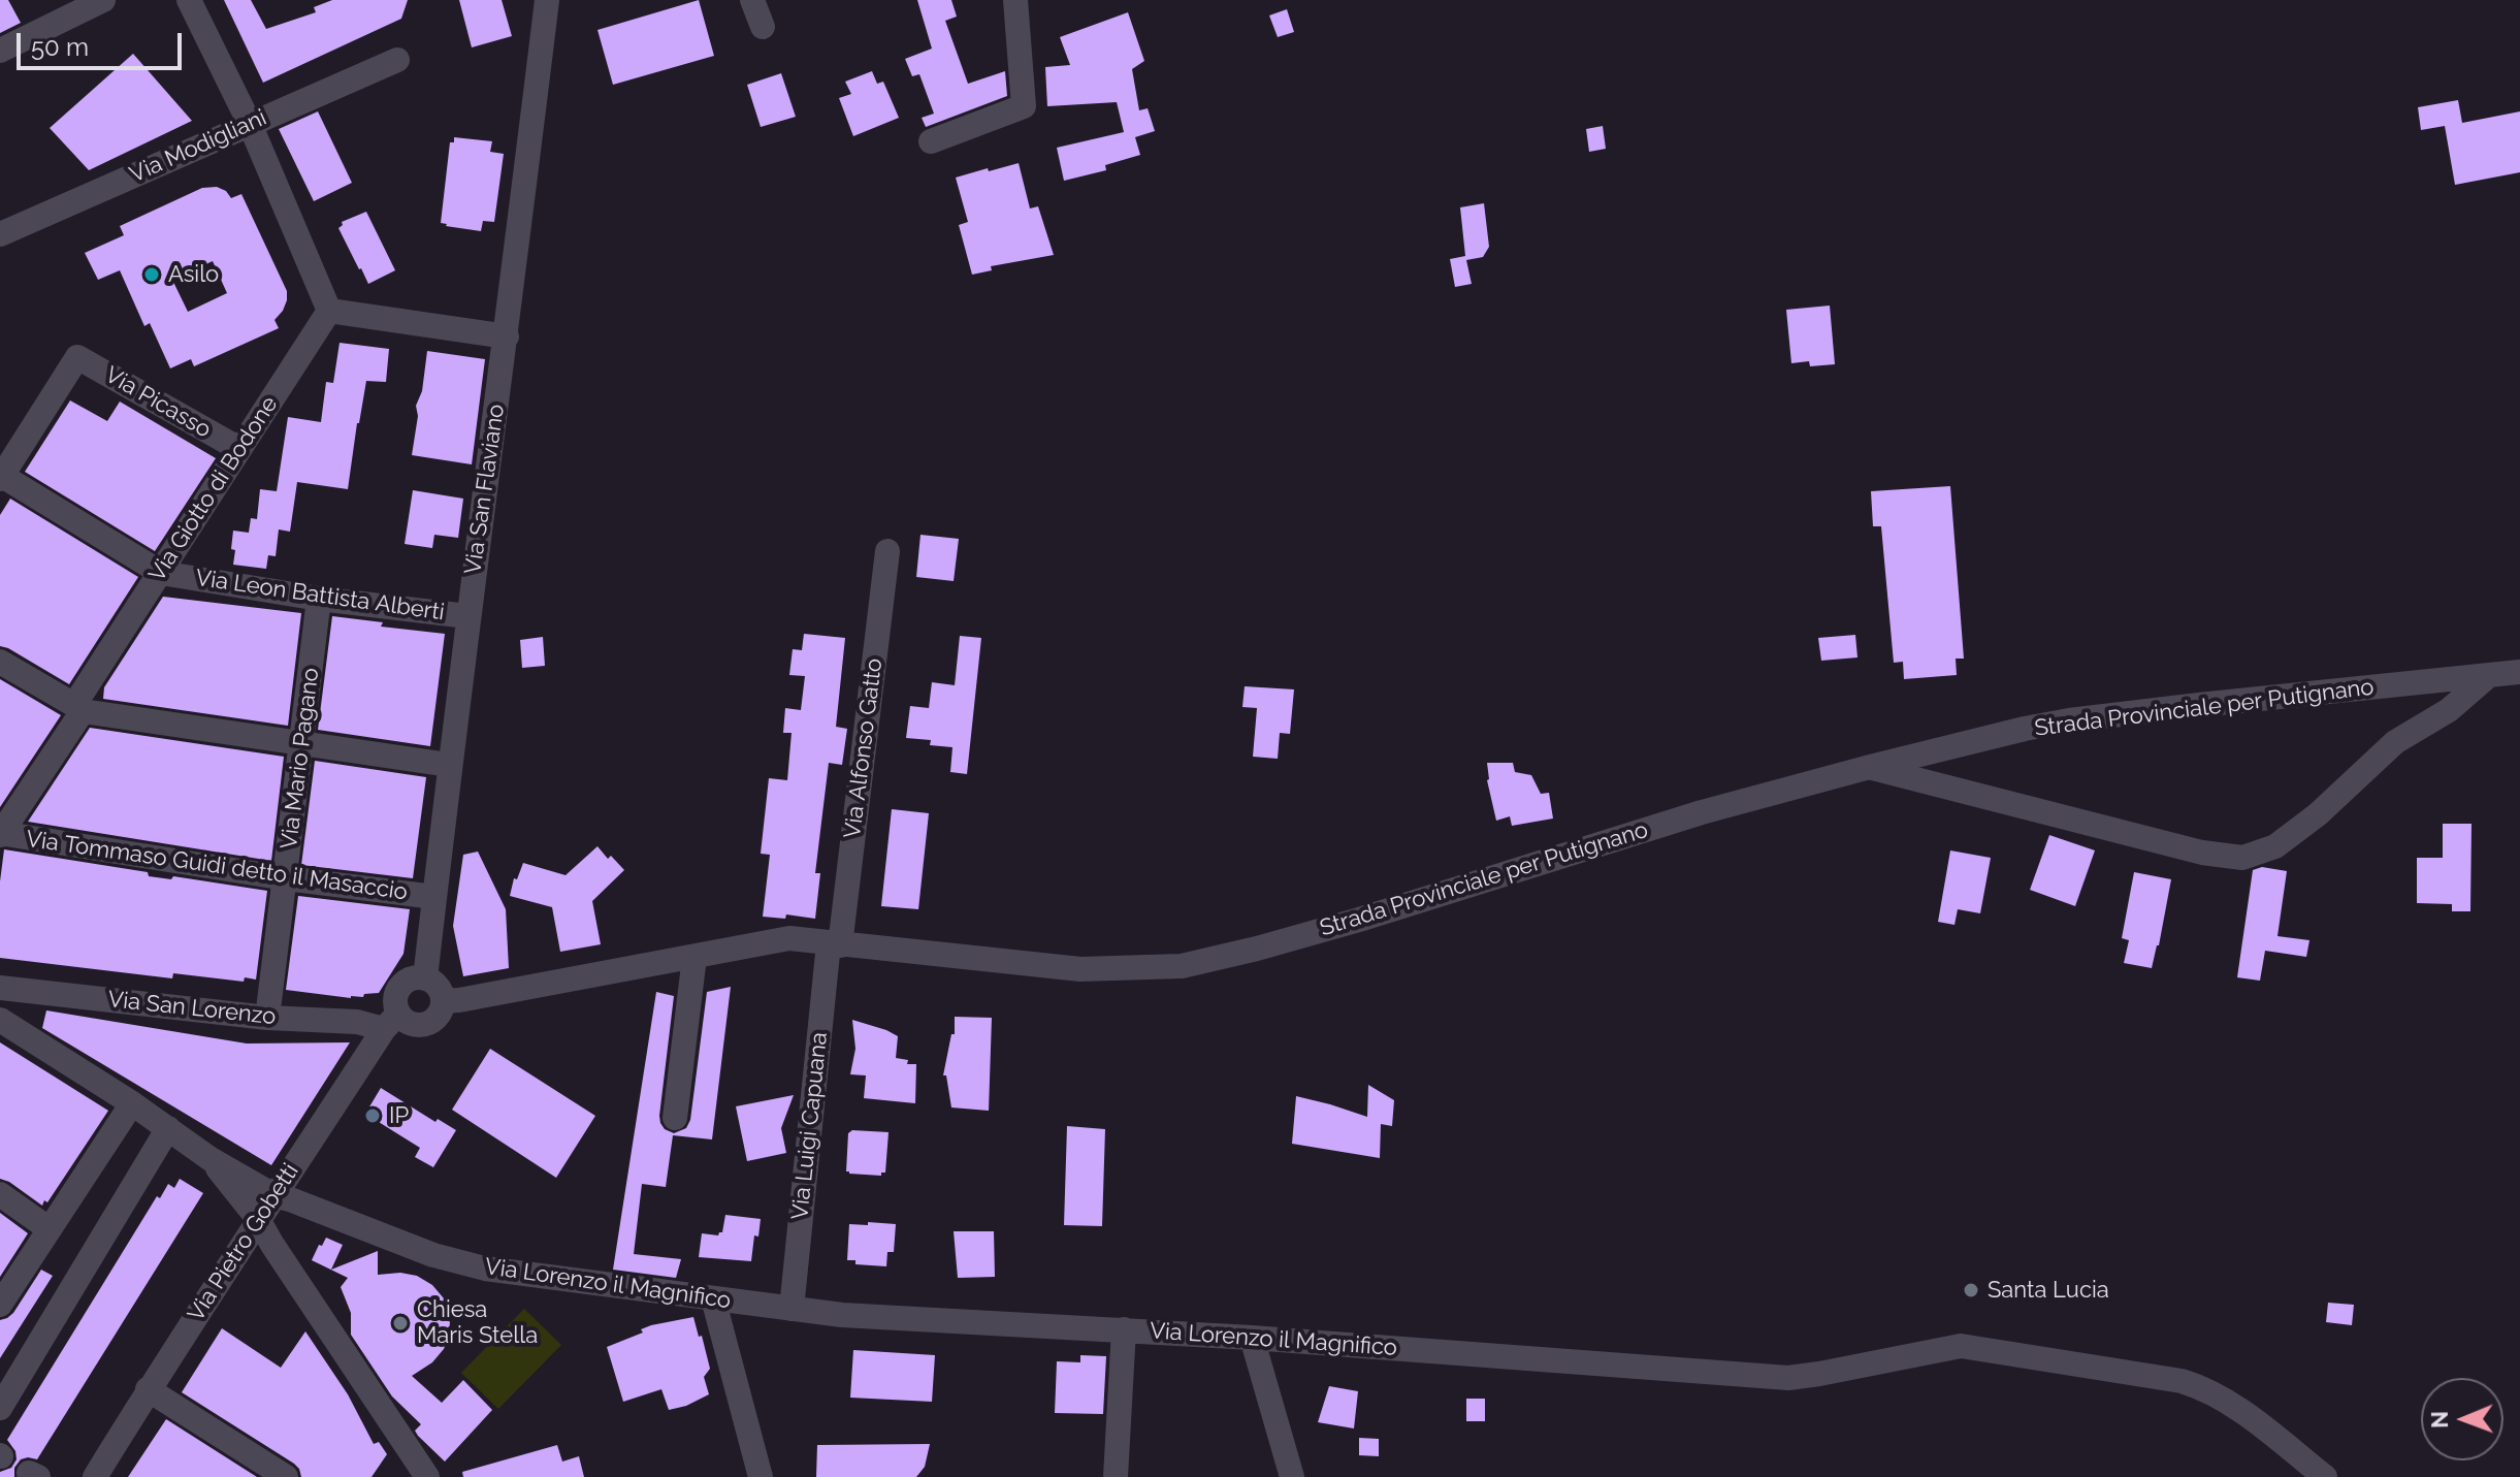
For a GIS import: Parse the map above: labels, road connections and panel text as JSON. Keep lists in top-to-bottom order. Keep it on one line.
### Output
{"streets":{"street":["Via Modigliani","Via Picasso","Via Giotto di Bodone","Via San Flaviano","Via Leon Battista Alberti","Strada Provinciale per Putignano","Via Alfonso Gatto","Via Mario Pagano","Via Tommaso Guidi detto il Masaccio","Via San Lorenzo","Via Luigi Capuana","Via Pietro Gobetti","Via Lorenzo il Magnifico"]},"crossings":[["Via Picasso","Via Giotto di Bodone"],["Via Picasso","Via Leon Battista Alberti"],["Via Giotto di Bodone","Via Leon Battista Alberti"],["Via Giotto di Bodone","Via Tommaso Guidi detto il Masaccio"],["Via San Flaviano","Via Leon Battista Alberti"],["Via San Flaviano","Strada Provinciale per Putignano"],["Via San Flaviano","Via Tommaso Guidi detto il Masaccio"],["Via San Flaviano","Via San Lorenzo"],["Via San Flaviano","Via Pietro Gobetti"],["Via Leon Battista Alberti","Via Mario Pagano"],["Strada Provinciale per Putignano","Via Alfonso Gatto"],["Strada Provinciale per Putignano","Via San Lorenzo"],["Strada Provinciale per Putignano","Via Luigi Capuana"],["Strada Provinciale per Putignano","Via Pietro Gobetti"],["Via Alfonso Gatto","Via Luigi Capuana"],["Via Mario Pagano","Via Tommaso Guidi detto il Masaccio"],["Via Mario Pagano","Via San Lorenzo"],["Via San Lorenzo","Via Pietro Gobetti"],["Via Luigi Capuana","Via Lorenzo il Magnifico"],["Via Pietro Gobetti","Via Lorenzo il Magnifico"]],"places":["Asilo","IP","Santa Lucia","Chiesa Maris Stella"],"scale_bar":"50 m","north":"left"}
